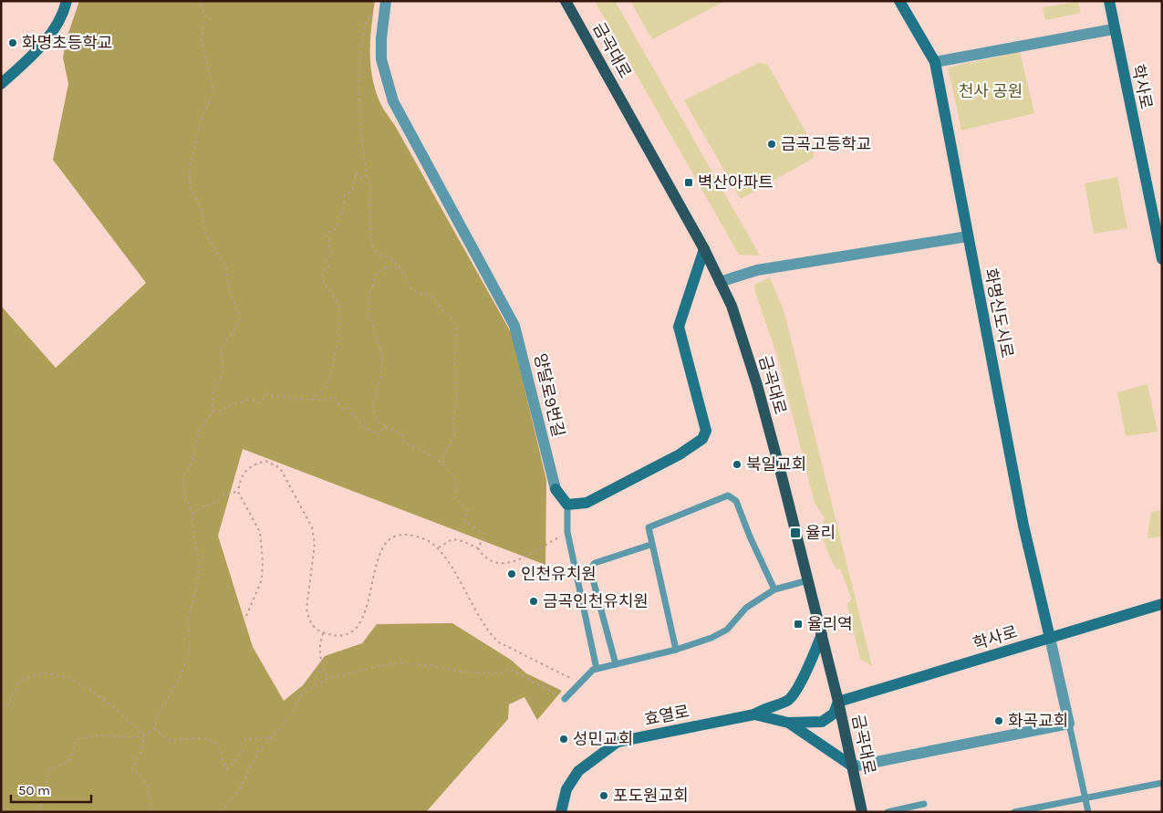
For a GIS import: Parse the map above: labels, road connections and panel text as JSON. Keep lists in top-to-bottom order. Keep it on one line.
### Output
{"streets":{"main road":["금곡대로","학사로","화명신도시로","양달로9번길","효열로"]},"crossings":[["금곡대로","학사로"],["학사로","화명신도시로"]],"parks":["천사 공원"],"places":{"other":["화명초등학교","금곡고등학교","북일교회","인천유치원","금곡인천유치원","화곡교회","성민교회","포도원교회"],"transit":["벽산아파트","율리","율리역"]},"scale_bar":"50 m"}
